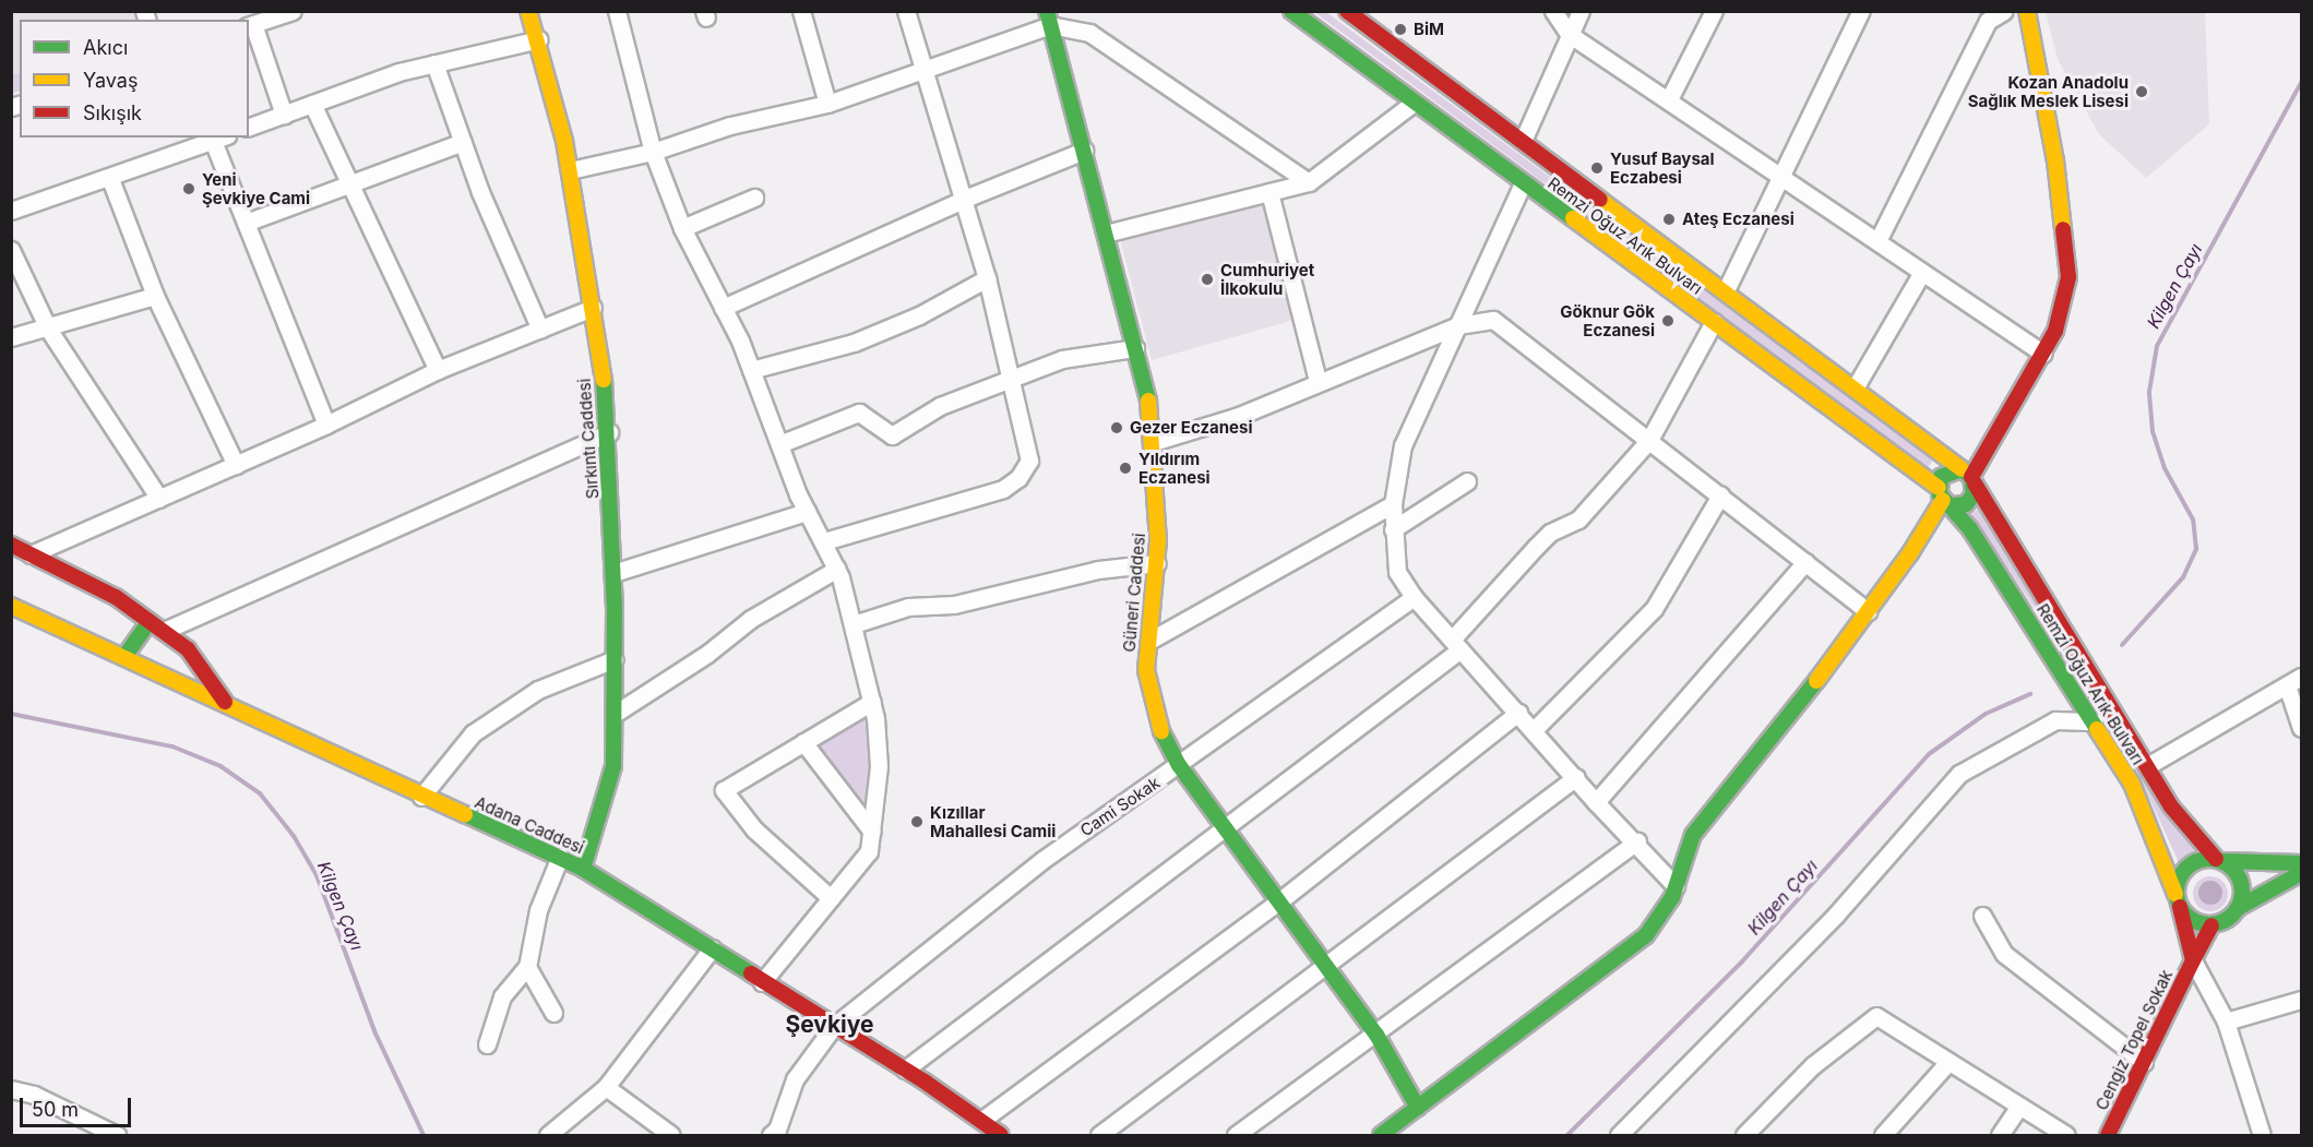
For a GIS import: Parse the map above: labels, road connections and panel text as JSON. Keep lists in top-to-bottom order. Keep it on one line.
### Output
{"streets":{"main road":["Remzi Oğuz Arık Bulvarı","Sırkıntı Caddesi","Güneri Caddesi","Adana Caddesi","Cengiz Topel Sokak"],"street":["Cami Sokak"]},"crossings":[["Remzi Oğuz Arık Bulvarı","Cengiz Topel Sokak"],["Sırkıntı Caddesi","Adana Caddesi"],["Güneri Caddesi","Cami Sokak"],["Cami Sokak","Adana Caddesi"]],"districts":["Şevkiye"],"water":["Kilgen Çayı"],"places":["BiM","Kozan Anadolu Sağlık Meslek Lisesi","Yusuf Baysal Eczabesi","Yeni Şevkiye Cami","Ateş Eczanesi","Cumhuriyet İlkokulu","Göknur Gök Eczanesi","Gezer Eczanesi","Yıldırım Eczanesi","Kızıllar Mahallesi Camii"],"legend":["Akıcı","Yavaş","Sıkışık"],"scale_bar":"50 m"}
